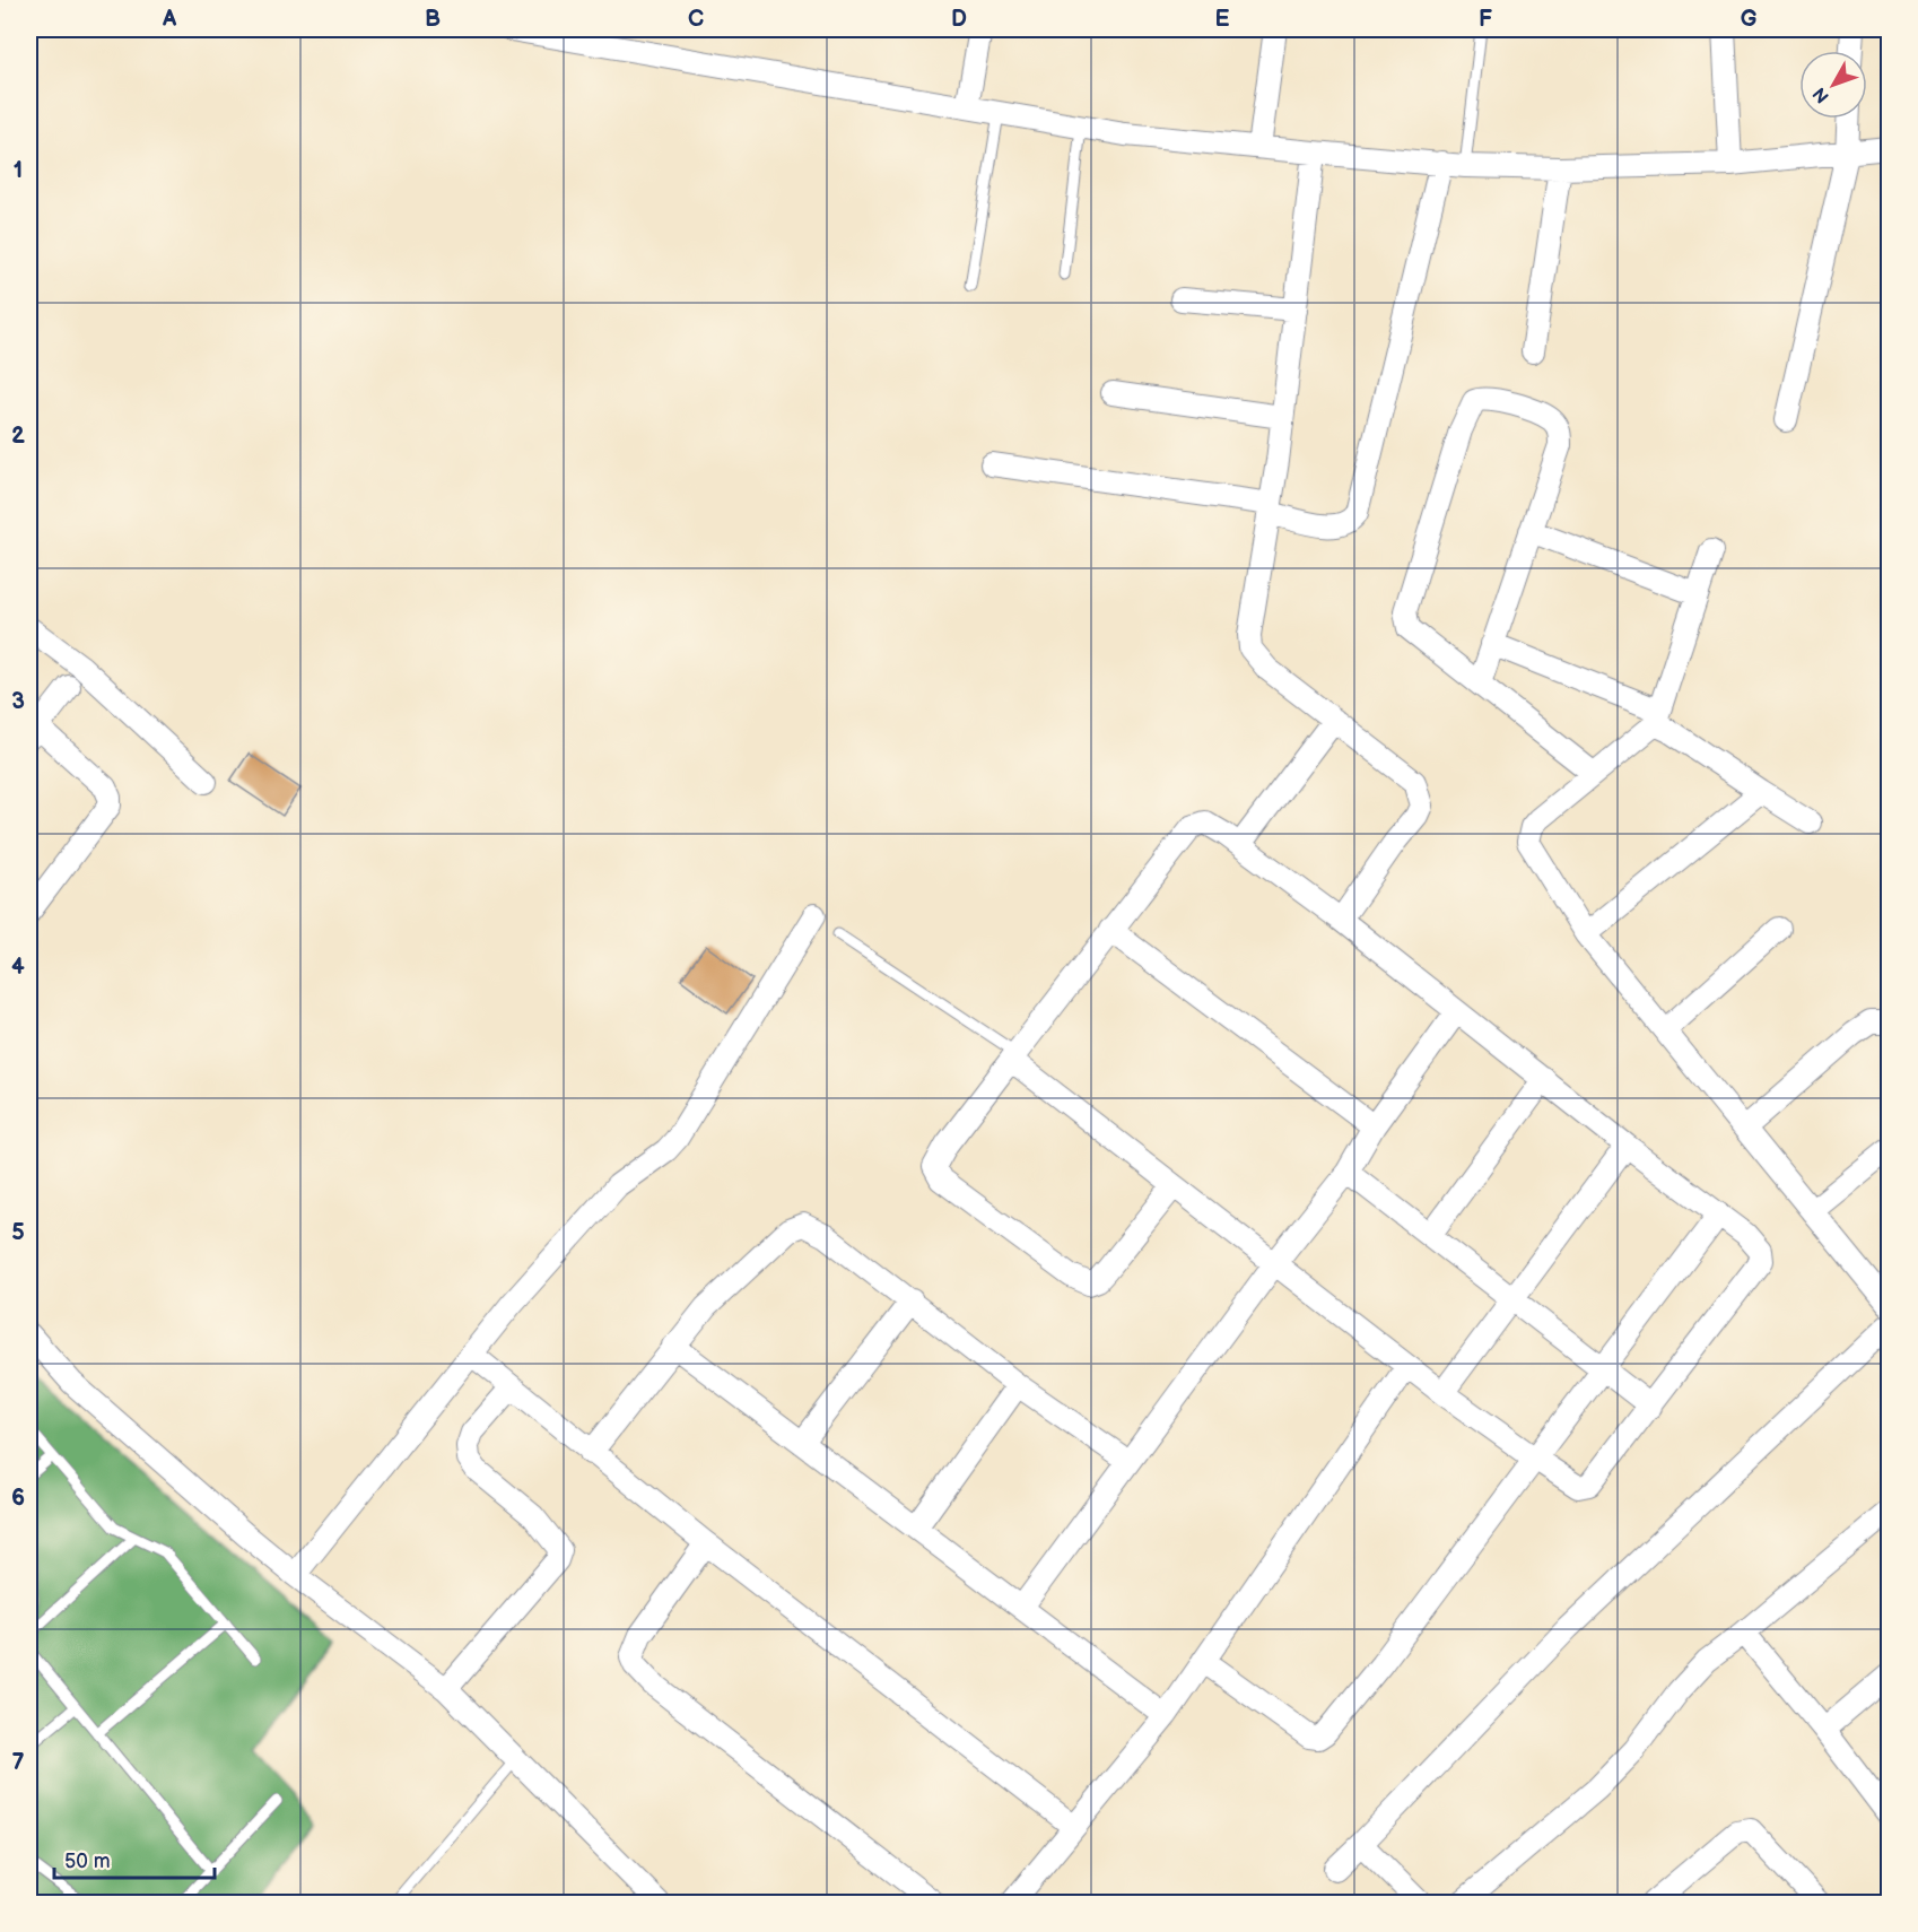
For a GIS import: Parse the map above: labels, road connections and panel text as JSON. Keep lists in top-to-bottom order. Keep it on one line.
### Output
{"scale_bar":"50 m","north":"bottom left","grid":{"columns":["A","B","C","D","E","F","G"],"rows":["1","2","3","4","5","6","7"]}}
